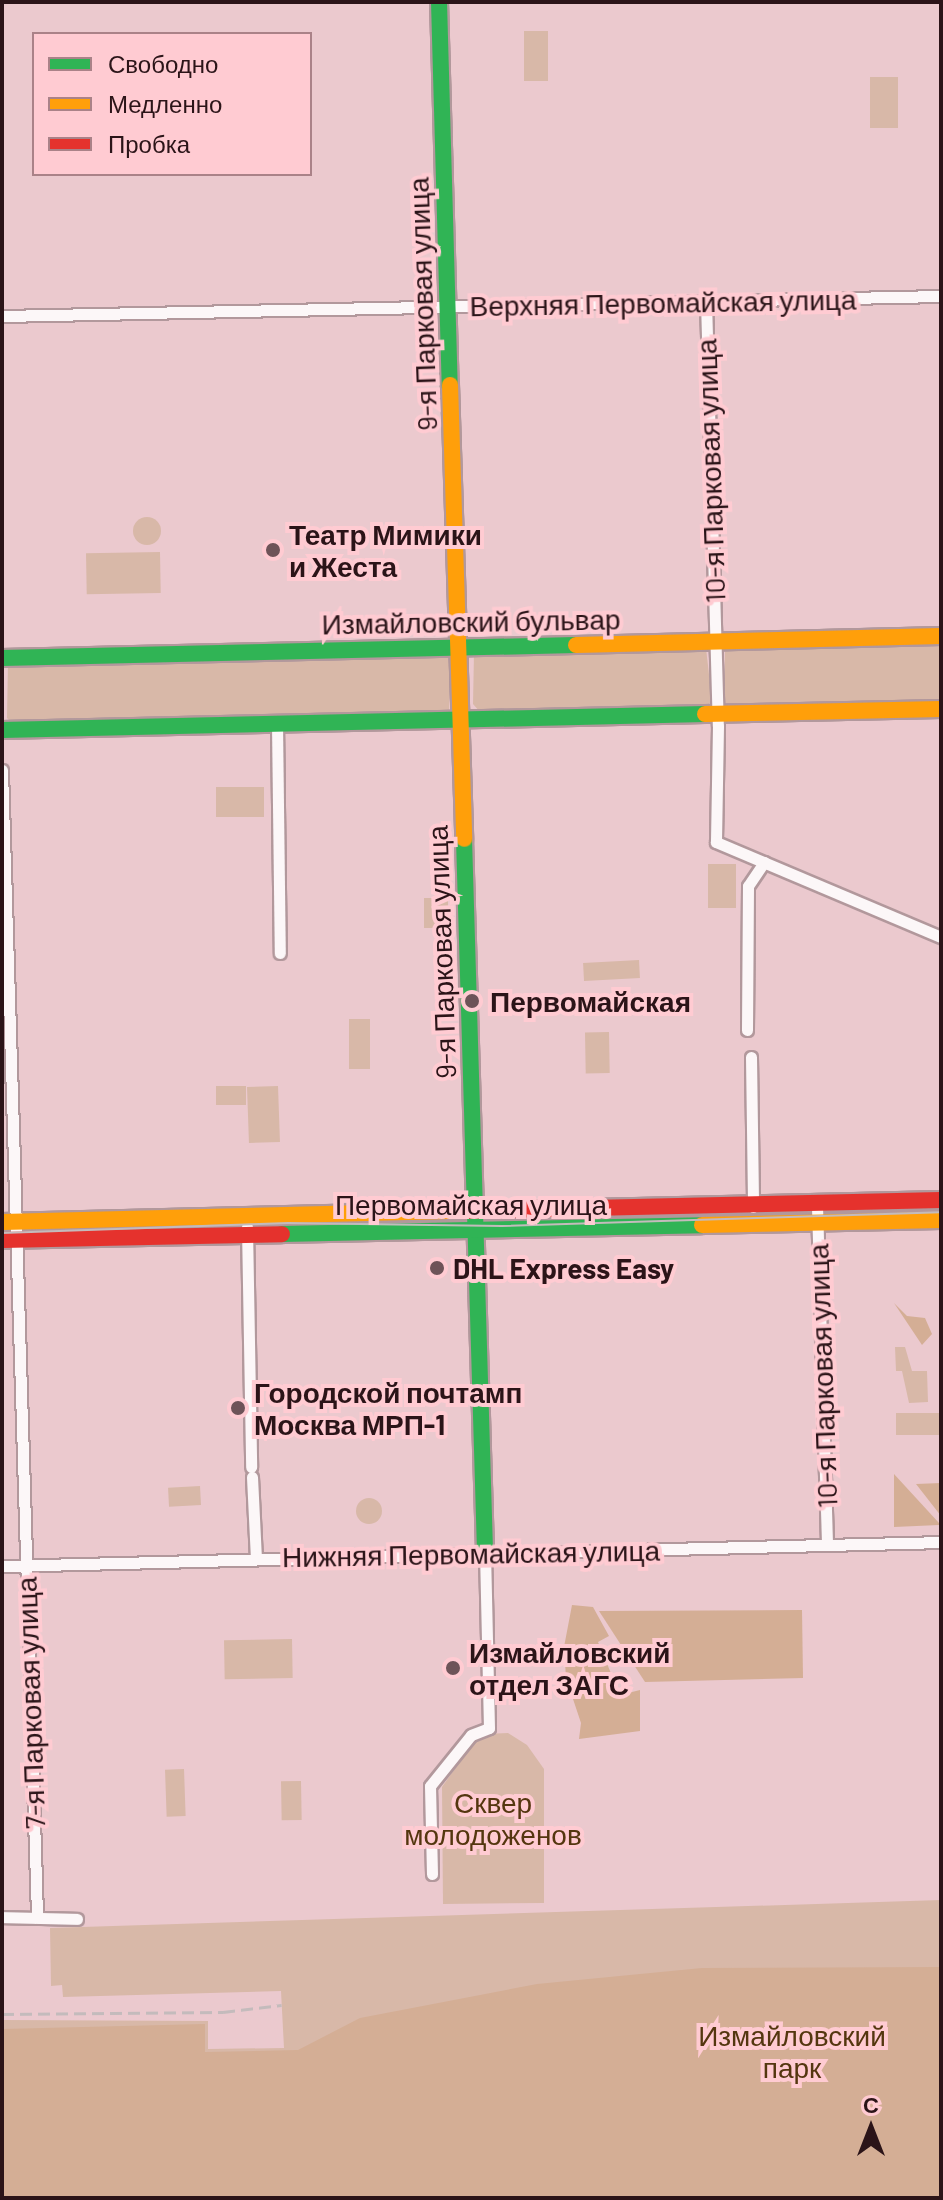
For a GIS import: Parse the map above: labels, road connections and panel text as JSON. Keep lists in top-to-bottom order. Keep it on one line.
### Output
{"streets":{"main road":["9-я Парковая улица","Измайловский бульвар","Первомайская улица"],"street":["Верхняя Первомайская улица","10-я Парковая улица","Нижняя Первомайская улица","7-я Парковая улица"]},"crossings":[["Верхняя Первомайская улица","9-я Парковая улица"],["Верхняя Первомайская улица","10-я Парковая улица"],["9-я Парковая улица","Измайловский бульвар"],["9-я Парковая улица","Первомайская улица"],["9-я Парковая улица","Нижняя Первомайская улица"],["10-я Парковая улица","Измайловский бульвар"],["10-я Парковая улица","Первомайская улица"],["10-я Парковая улица","Нижняя Первомайская улица"],["Первомайская улица","7-я Парковая улица"],["Нижняя Первомайская улица","7-я Парковая улица"]],"parks":["Сквер молодоженов","Измайловский парк"],"places":["Театр Мимики и Жеста","Первомайская","DHL Express Easy","Городской почтамп Москва МРП-1","Измайловский отдел ЗАГС"],"legend":["Свободно","Медленно","Пробка"],"north":"top"}
